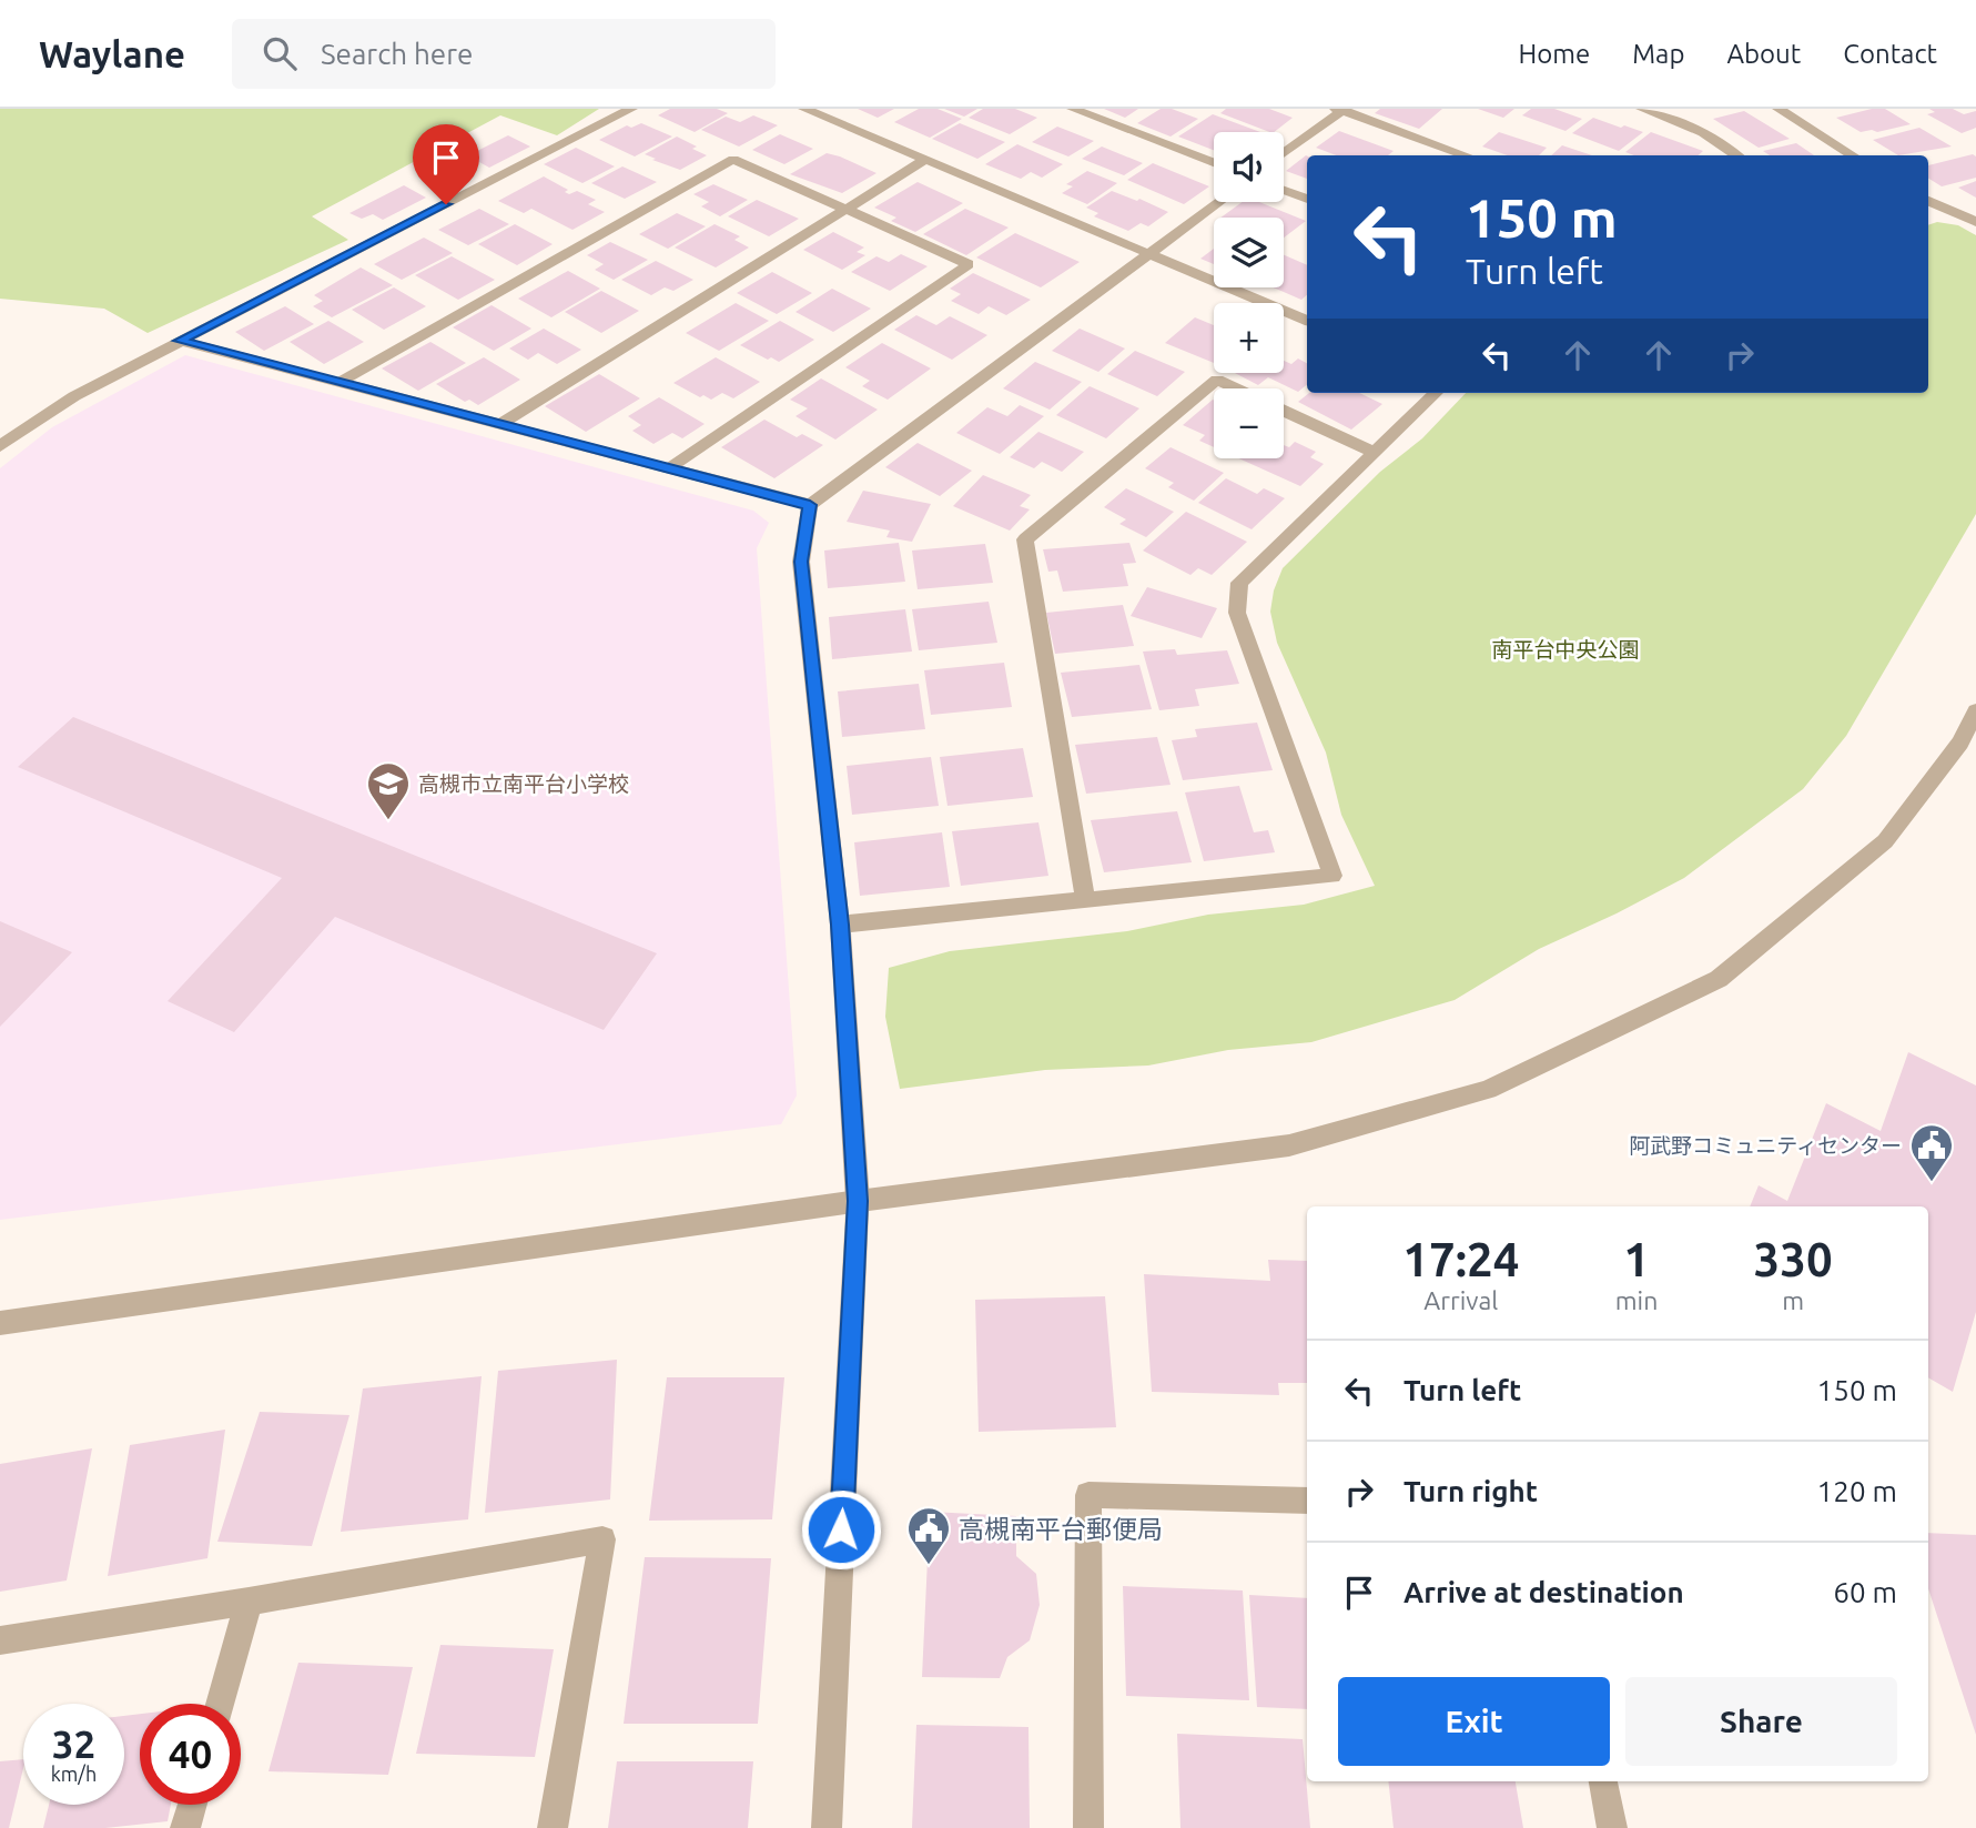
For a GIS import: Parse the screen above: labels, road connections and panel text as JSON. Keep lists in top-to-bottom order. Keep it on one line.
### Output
{"parks":["南平台中央公園"],"places":{"school or university":["高槻市立南平台小学校"],"public building":["阿武野コミュニティセンター","高槻南平台郵便局"]},"page":{"header":"Waylane","search":"Search here","nav":["Home","Map","About","Contact"],"map_buttons":["+","−"],"turn":["150 m","Turn left"],"eta":["17:24","Arrival","1","min","330","m"],"list":[{"name":"Turn left","value":"150 m"},{"name":"Turn right","value":"120 m"},{"name":"Arrive at destination","value":"60 m"}],"buttons":["Exit","Share"],"speed":"32 km/h","limit":"40"}}
